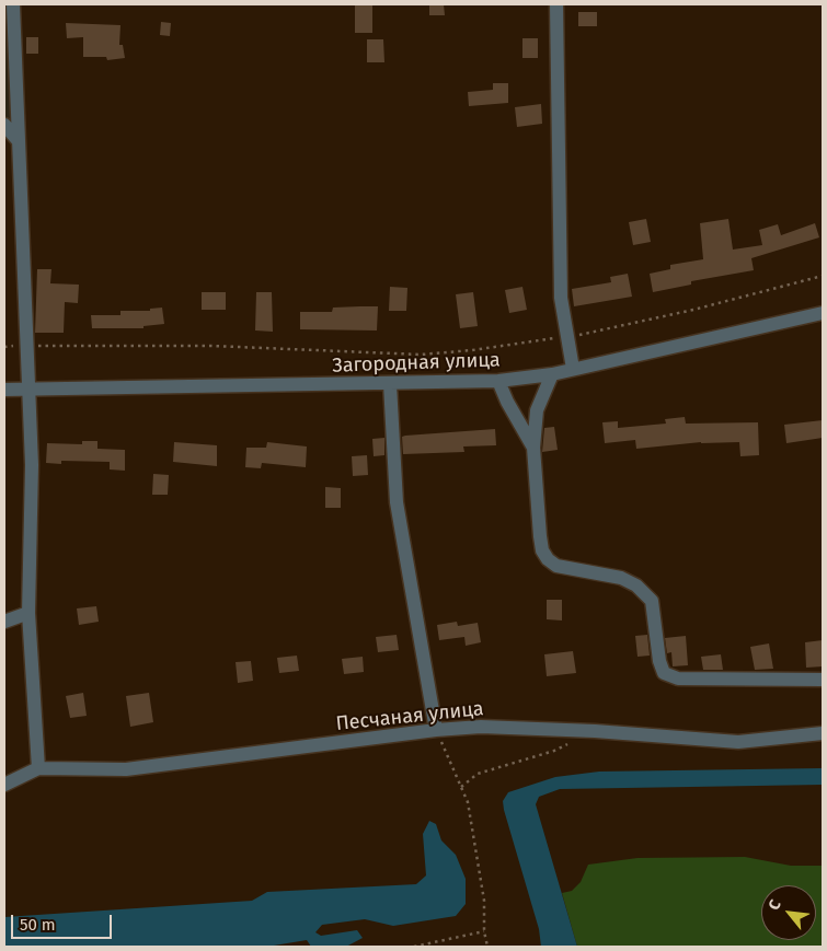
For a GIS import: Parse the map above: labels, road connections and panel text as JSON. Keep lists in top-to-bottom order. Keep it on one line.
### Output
{"streets":{"street":["Загородная улица","Песчаная улица"]},"scale_bar":"50 m","north":"top left"}
